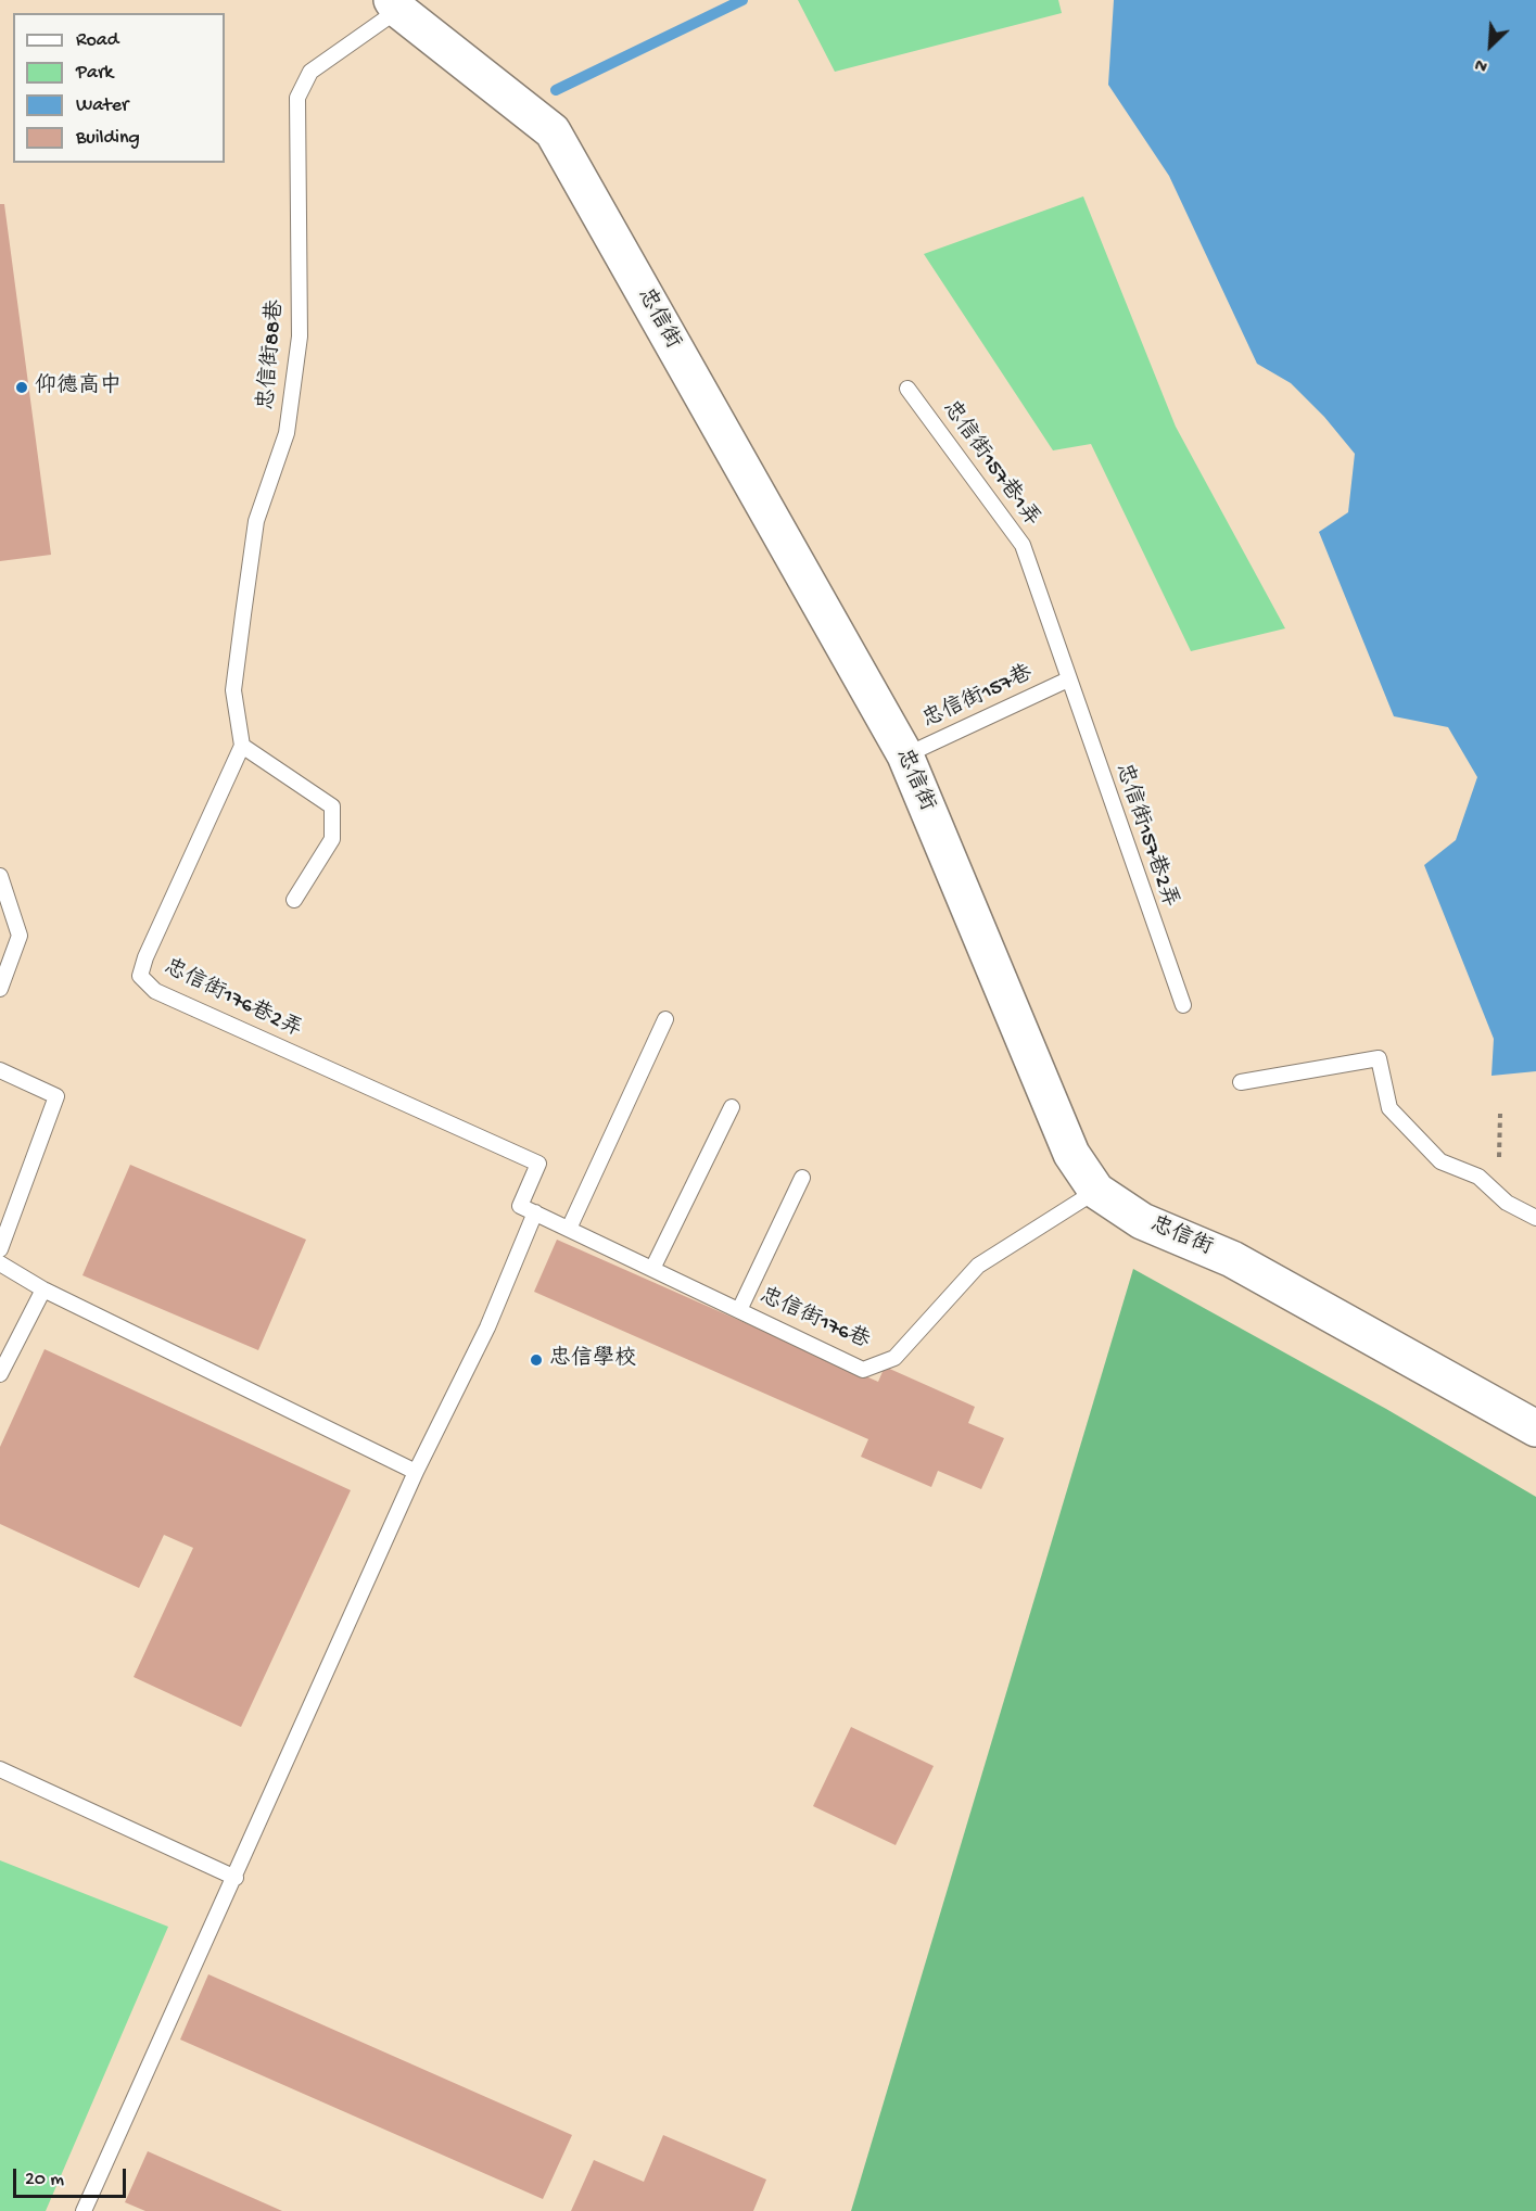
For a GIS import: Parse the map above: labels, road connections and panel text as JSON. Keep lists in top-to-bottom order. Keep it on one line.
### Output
{"streets":{"street":["忠信街"],"lane":["忠信街88巷","忠信街157巷1弄","忠信街157巷","忠信街157巷2弄","忠信街176巷2弄","忠信街176巷"]},"crossings":[["忠信街","忠信街88巷"],["忠信街","忠信街157巷"],["忠信街","忠信街176巷"],["忠信街88巷","忠信街176巷2弄"],["忠信街157巷1弄","忠信街157巷"],["忠信街157巷1弄","忠信街157巷2弄"],["忠信街157巷","忠信街157巷2弄"],["忠信街176巷2弄","忠信街176巷"]],"places":["仰德高中","忠信學校"],"legend":["Road","Park","Water","Building"],"scale_bar":"20 m","north":"bottom left"}
